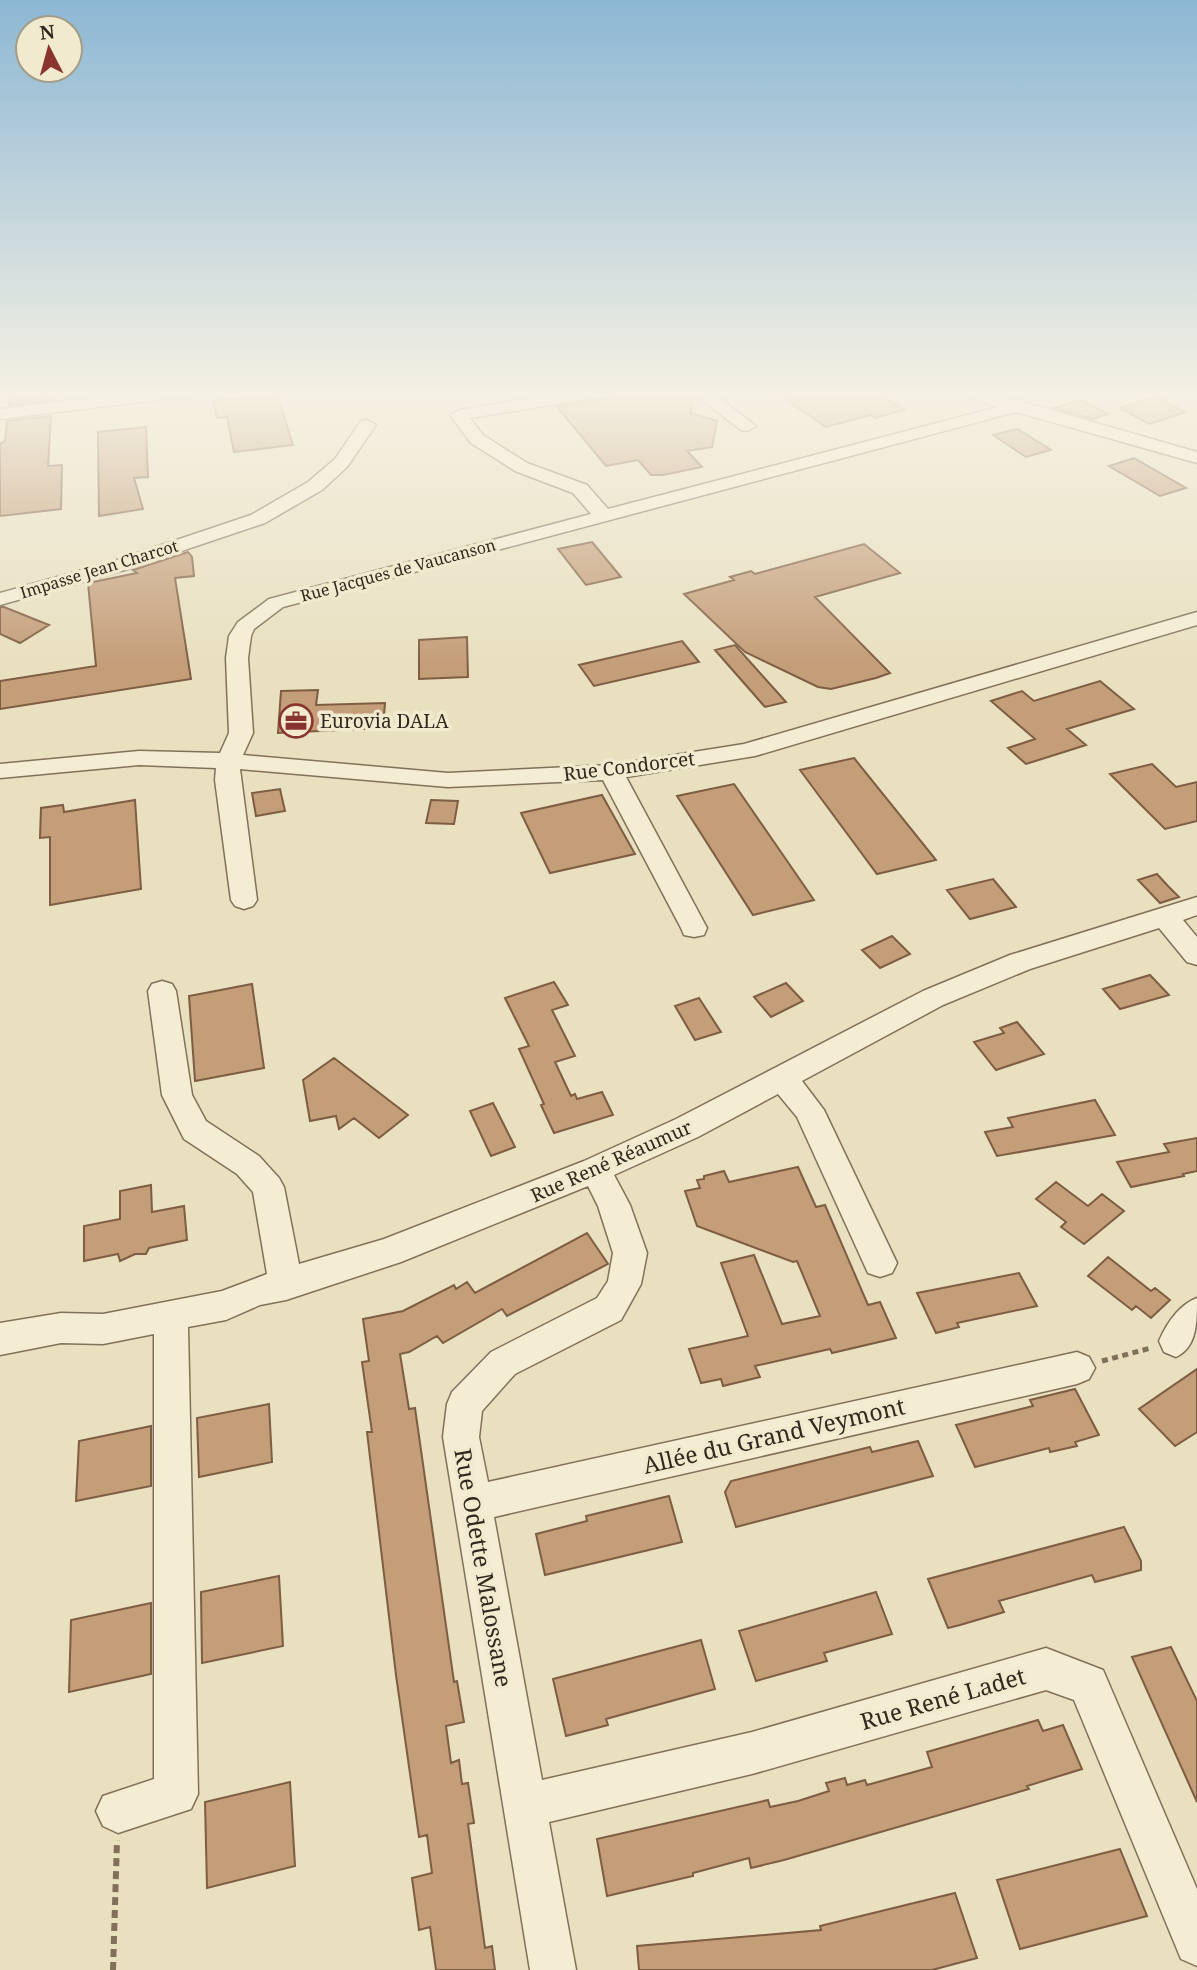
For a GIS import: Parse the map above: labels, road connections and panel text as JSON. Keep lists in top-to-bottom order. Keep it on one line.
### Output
{"streets":{"street":["Impasse Jean Charcot","Rue Jacques de Vaucanson","Rue Condorcet","Rue René Réaumur","Allée du Grand Veymont","Rue Odette Malossane","Rue René Ladet"]},"crossings":[["Rue Jacques de Vaucanson","Rue Condorcet"],["Rue René Réaumur","Rue Odette Malossane"],["Allée du Grand Veymont","Rue Odette Malossane"],["Rue Odette Malossane","Rue René Ladet"]],"places":{"office":["Eurovia DALA"]},"north":"top"}
